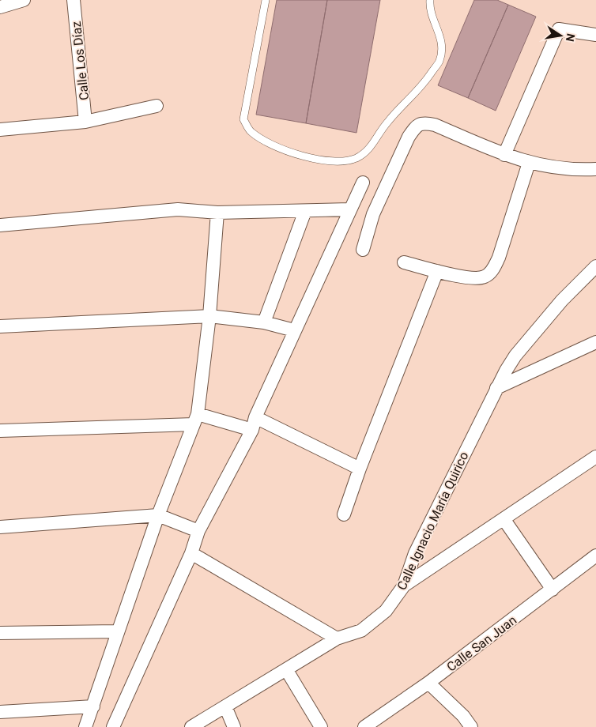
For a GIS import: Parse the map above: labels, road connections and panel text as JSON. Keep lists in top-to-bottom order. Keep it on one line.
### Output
{"streets":{"street":["Calle Los Díaz","Calle Ignacio María Quirico","Calle San Juan"]},"north":"right"}
